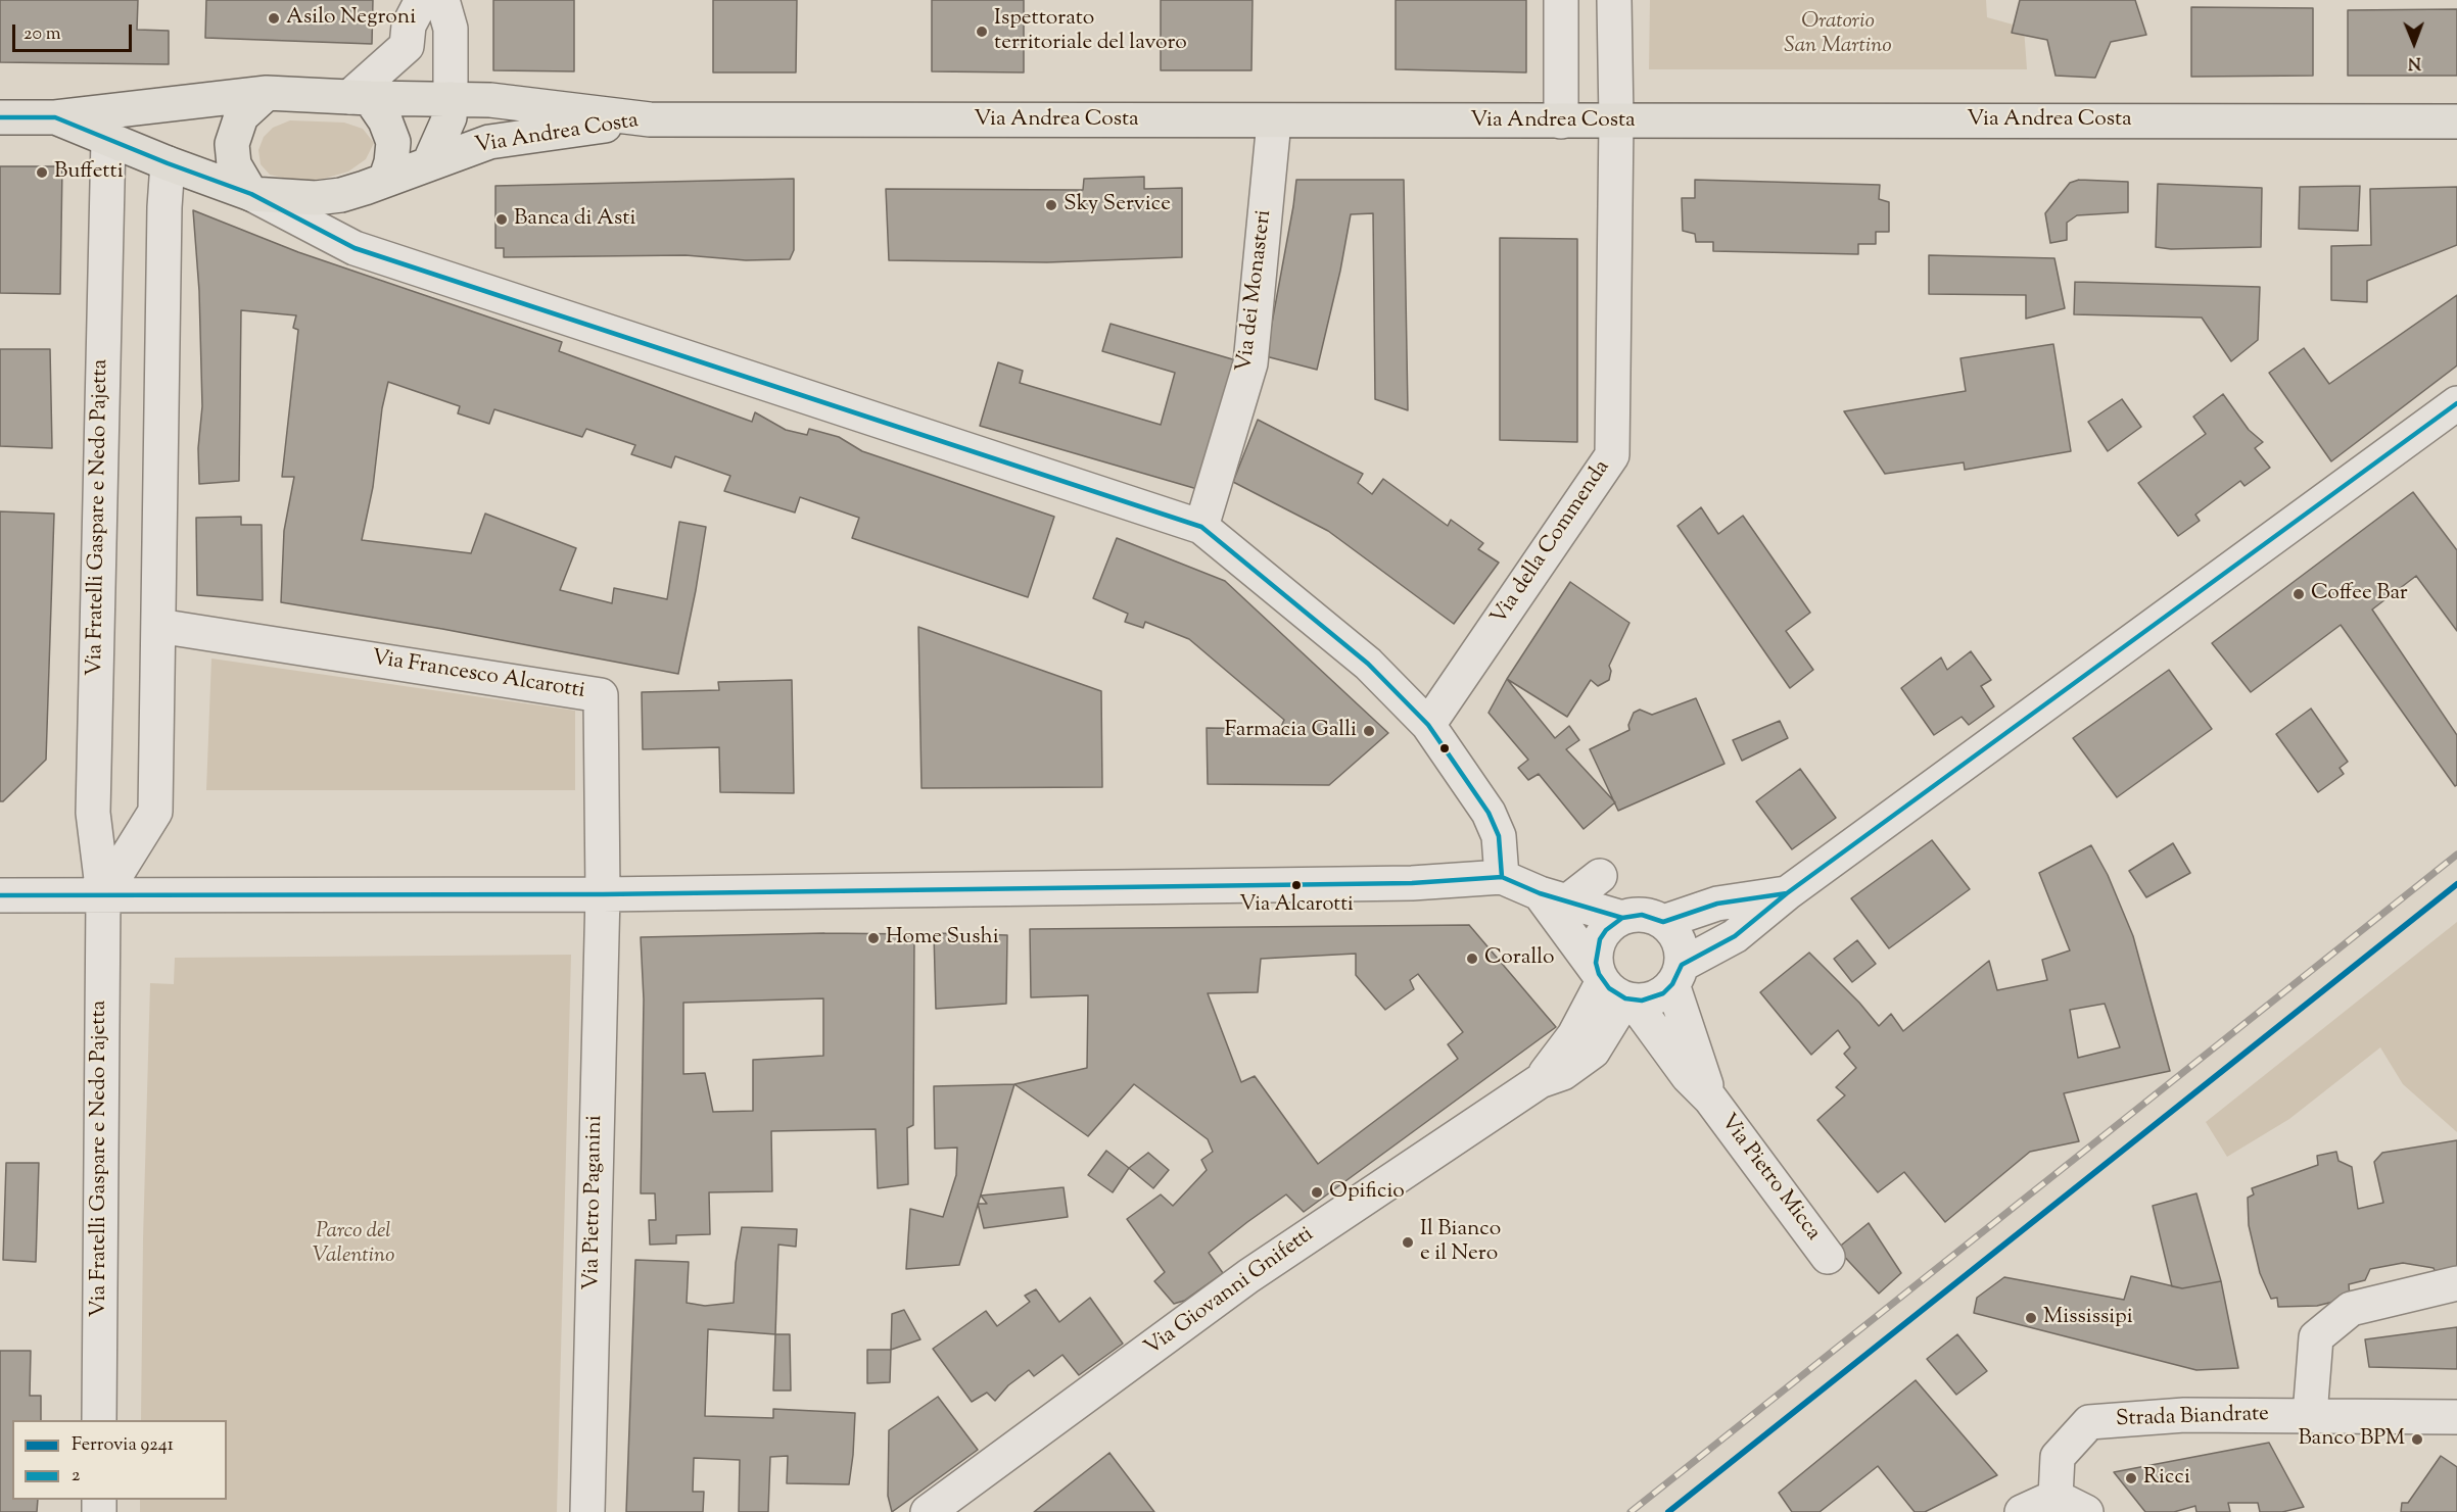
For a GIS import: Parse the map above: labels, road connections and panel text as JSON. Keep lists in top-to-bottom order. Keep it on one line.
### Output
{"streets":{"main road":["Via Andrea Costa"],"street":["Via dei Monasteri","Via Fratelli Gaspare e Nedo Pajetta","Via della Commenda","Via Francesco Alcarotti","Via Pietro Micca","Via Pietro Paganini","Via Giovanni Gnifetti","Strada Biandrate"]},"crossings":[["Via Andrea Costa","Via dei Monasteri"],["Via Andrea Costa","Via della Commenda"],["Via Francesco Alcarotti","Via Pietro Paganini"],["Via Pietro Micca","Via Giovanni Gnifetti"]],"parks":["Oratorio San Martino","Parco del Valentino"],"places":["Asilo Negroni","Ispettorato territoriale del lavoro","Buffetti","Sky Service","Banca di Asti","Coffee Bar","Farmacia Galli","Via Alcarotti","Home Sushi","Corallo","Opificio","Il Bianco e il Nero","Mississipi","Banco BPM","Ricci"],"lines":["transit line 2","rail line 9241"],"legend":["Ferrovia 9241","2"],"scale_bar":"20 m","north":"bottom"}
